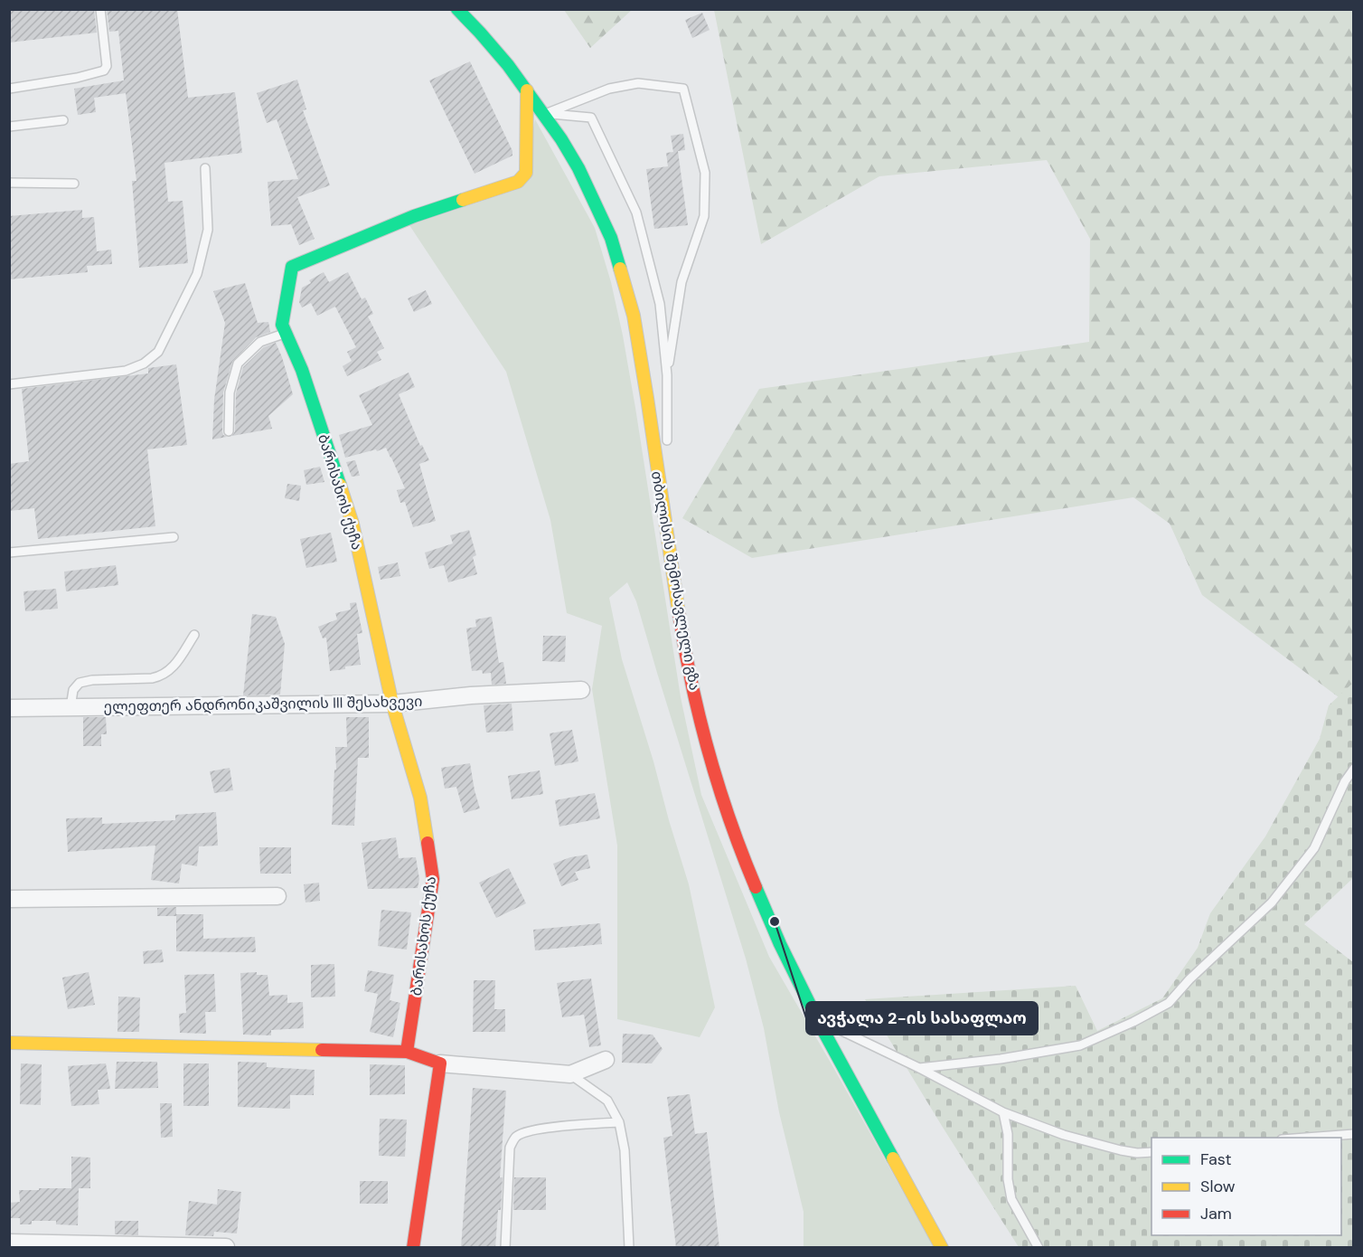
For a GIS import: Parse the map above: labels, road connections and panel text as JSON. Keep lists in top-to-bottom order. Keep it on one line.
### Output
{"streets":{"main road":["ბარისახოს ქუჩა","თბილისის შემოსავლელი გზა"],"street":["ელეფთერ ანდრონიკაშვილის III შესახვევი"]},"crossings":[["ბარისახოს ქუჩა","თბილისის შემოსავლელი გზა"],["ბარისახოს ქუჩა","ელეფთერ ანდრონიკაშვილის III შესახვევი"]],"places":["ავჭალა 2-ის სასაფლაო"],"legend":["Fast","Slow","Jam"]}
